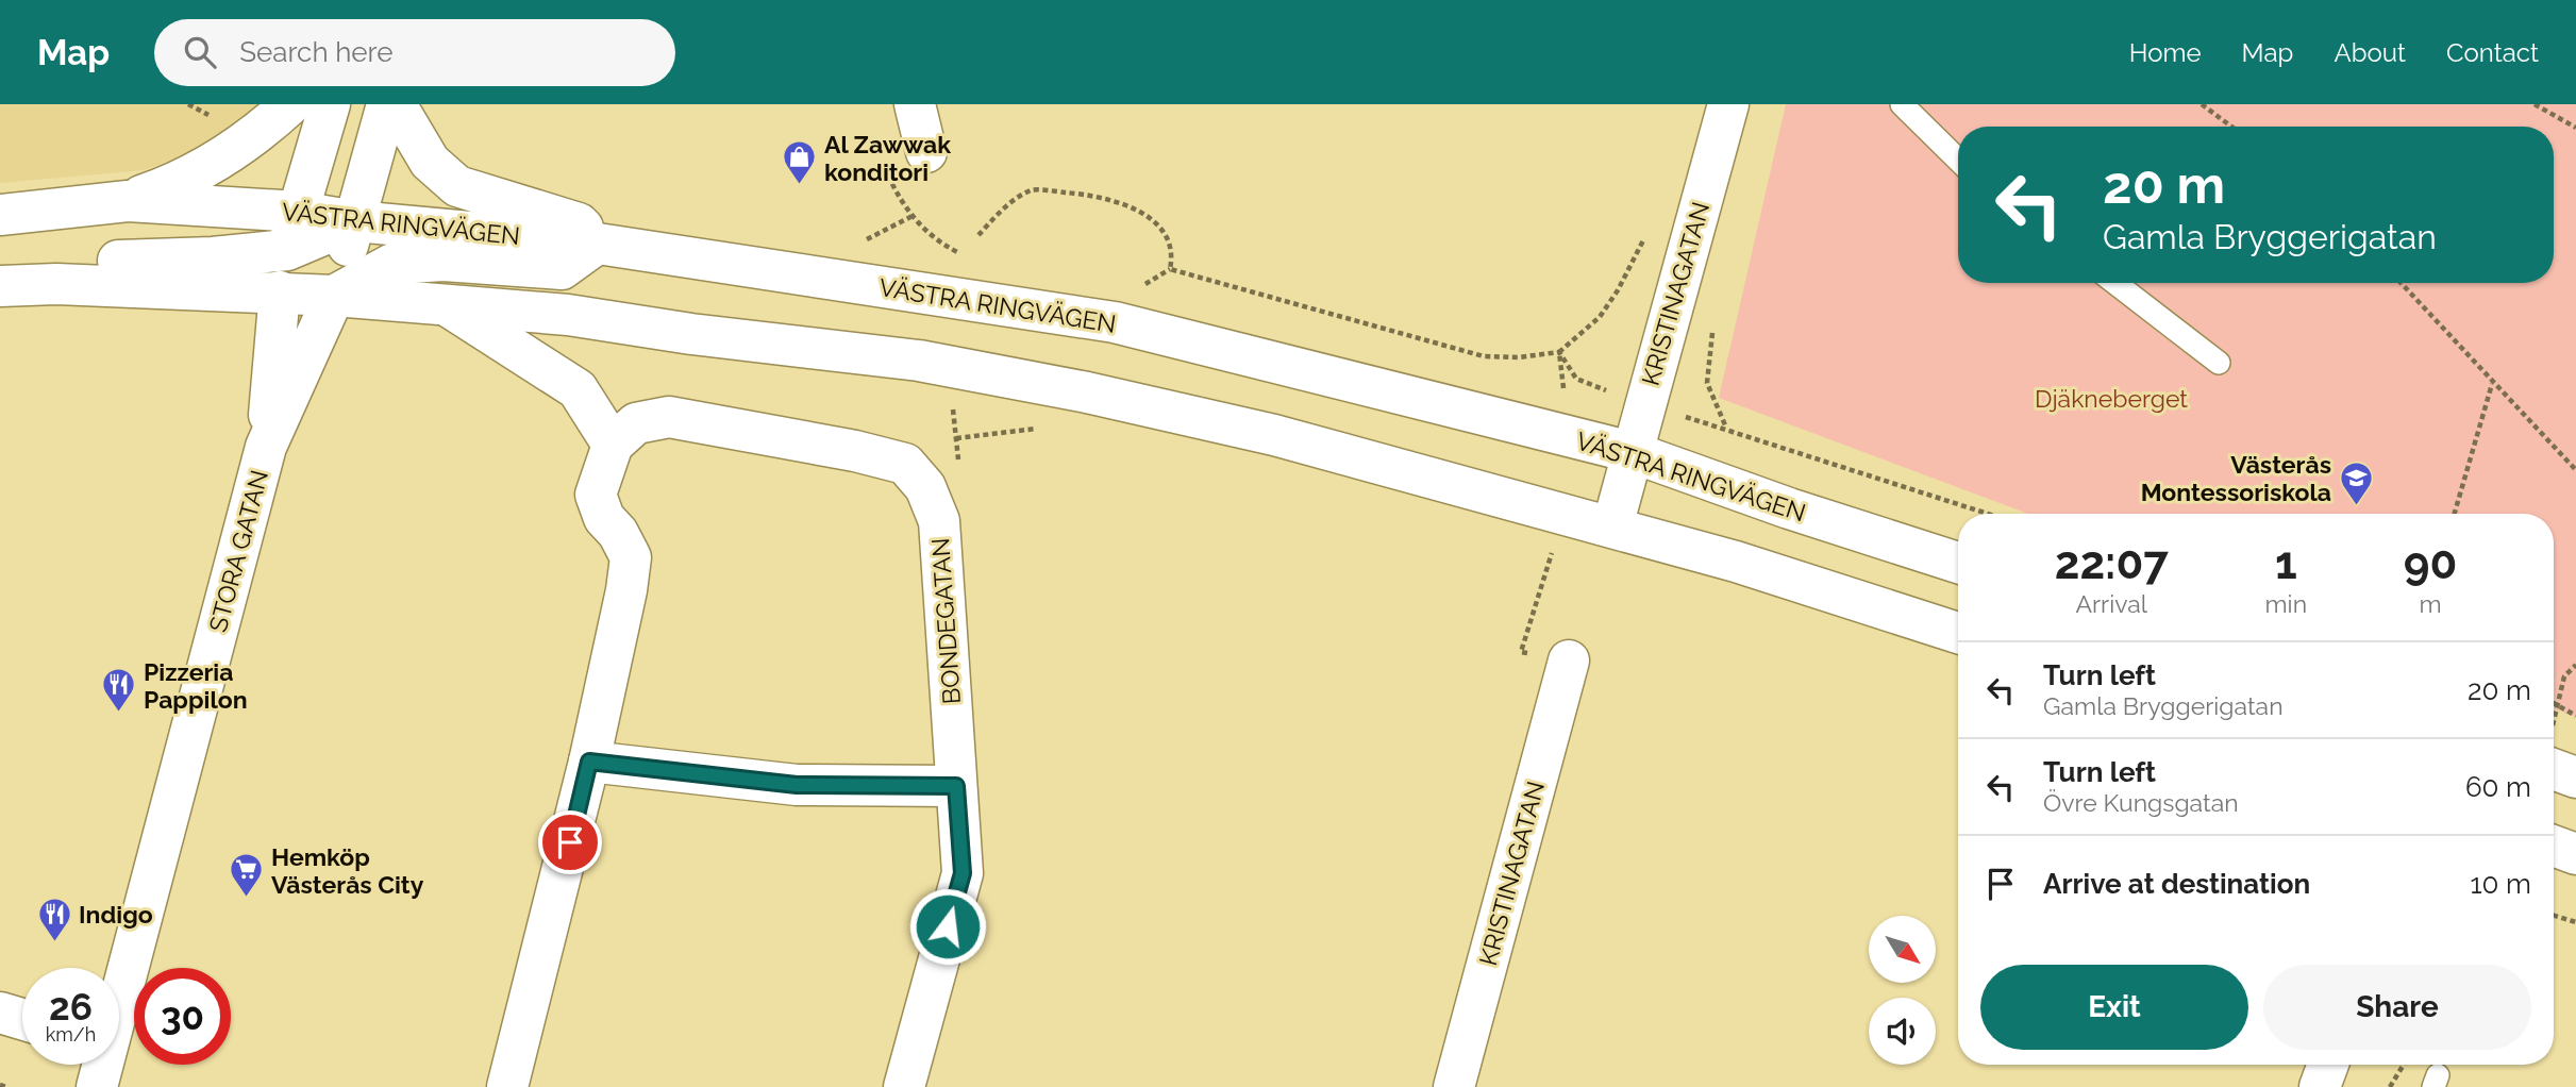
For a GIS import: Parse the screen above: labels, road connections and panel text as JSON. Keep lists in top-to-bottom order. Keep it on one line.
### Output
{"streets":{"main road":["VÄSTRA RINGVÄGEN","KRISTINAGATAN","STORA GATAN","BONDEGATAN"]},"crossings":[["VÄSTRA RINGVÄGEN","KRISTINAGATAN"],["VÄSTRA RINGVÄGEN","STORA GATAN"]],"parks":["Djäkneberget"],"places":{"shop":["Al Zawwak konditori"],"school or university":["Västerås Montessoriskola"],"restaurant":["Pizzeria Pappilon","Indigo"],"supermarket":["Hemköp Västerås City"]},"north":"bottom right","page":{"header":"Map","search":"Search here","nav":["Home","Map","About","Contact"],"turn":["20 m","Gamla Bryggerigatan"],"eta":["22:07","Arrival","1","min","90","m"],"list":[{"name":"Turn left","note":"Gamla Bryggerigatan","value":"20 m"},{"name":"Turn left","note":"Övre Kungsgatan","value":"60 m"},{"name":"Arrive at destination","value":"10 m"}],"buttons":["Exit","Share"],"speed":"26 km/h","limit":"30"}}
